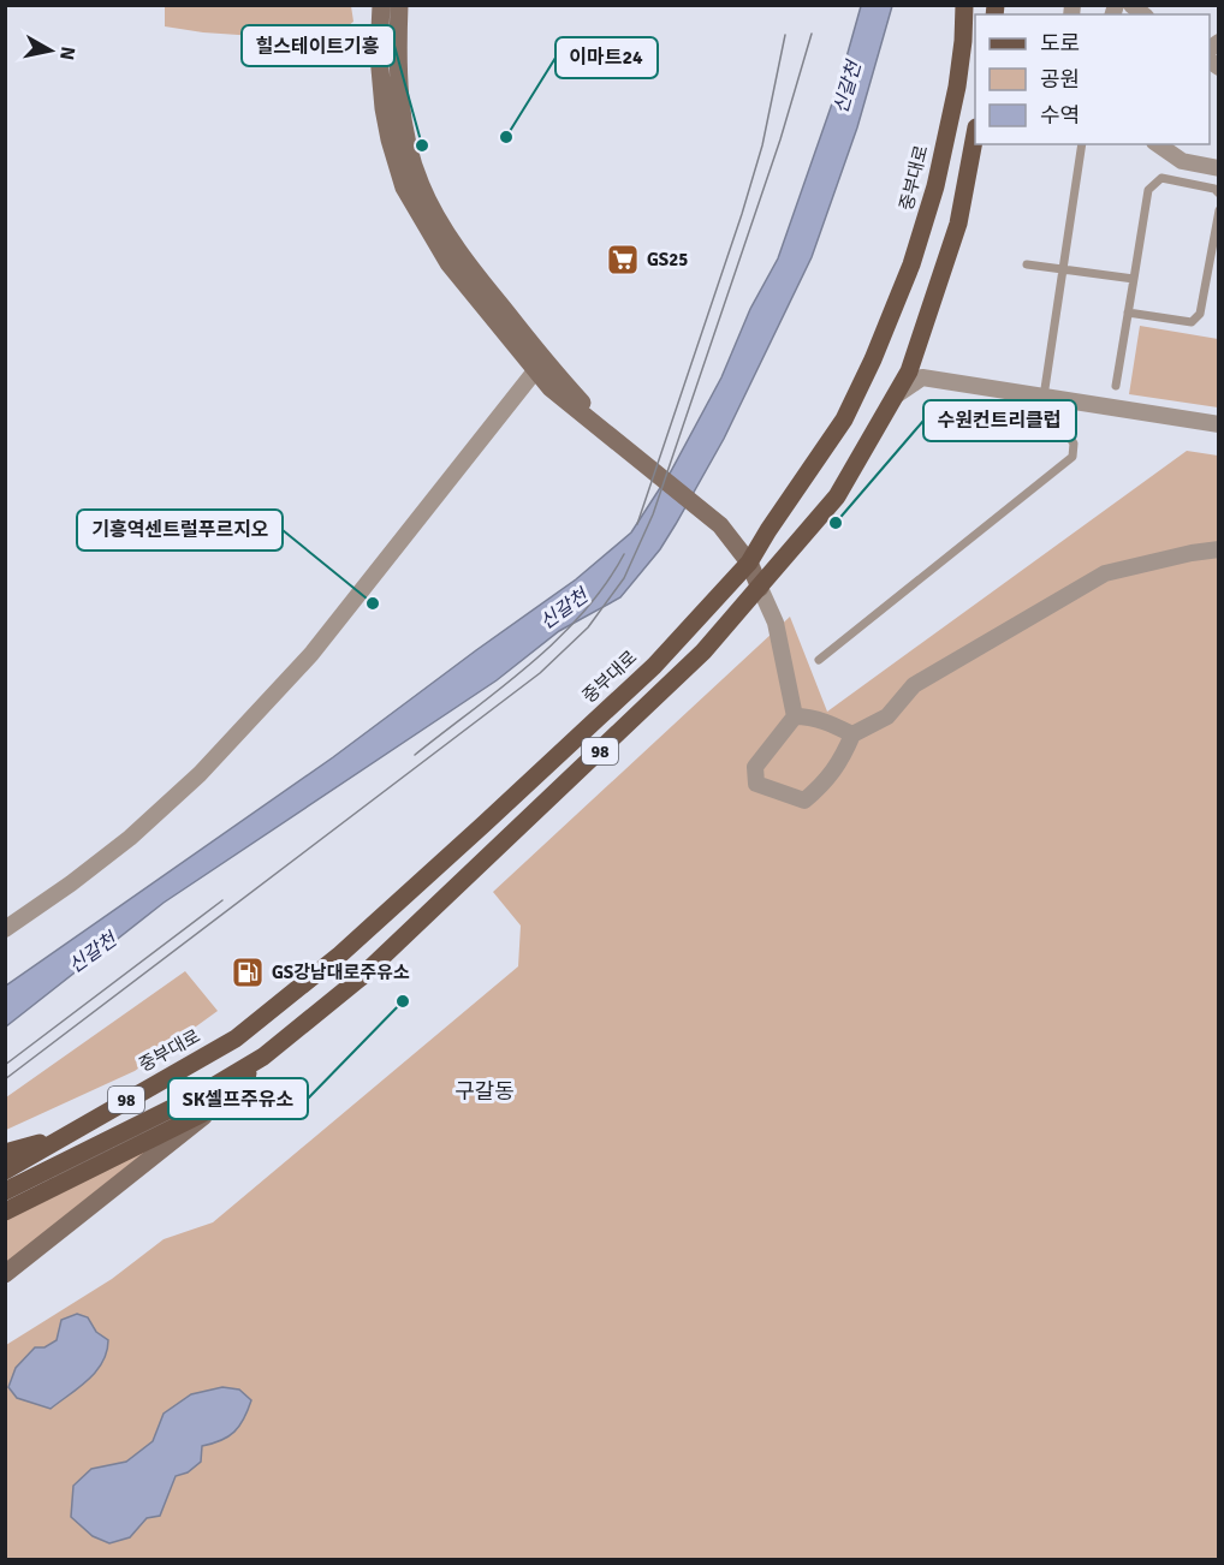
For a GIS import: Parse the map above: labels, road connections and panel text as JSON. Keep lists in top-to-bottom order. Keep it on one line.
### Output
{"streets":{"main road":["중부대로","98"]},"districts":["구갈동"],"water":["신갈천"],"places":{"other":["이마트24","힐스테이트기흥","수원컨트리클럽","기흥역센트럴푸르지오","SK셀프주유소"],"supermarket":["GS25"],"fuel station":["GS강남대로주유소"]},"legend":["도로","공원","수역"],"north":"right"}
